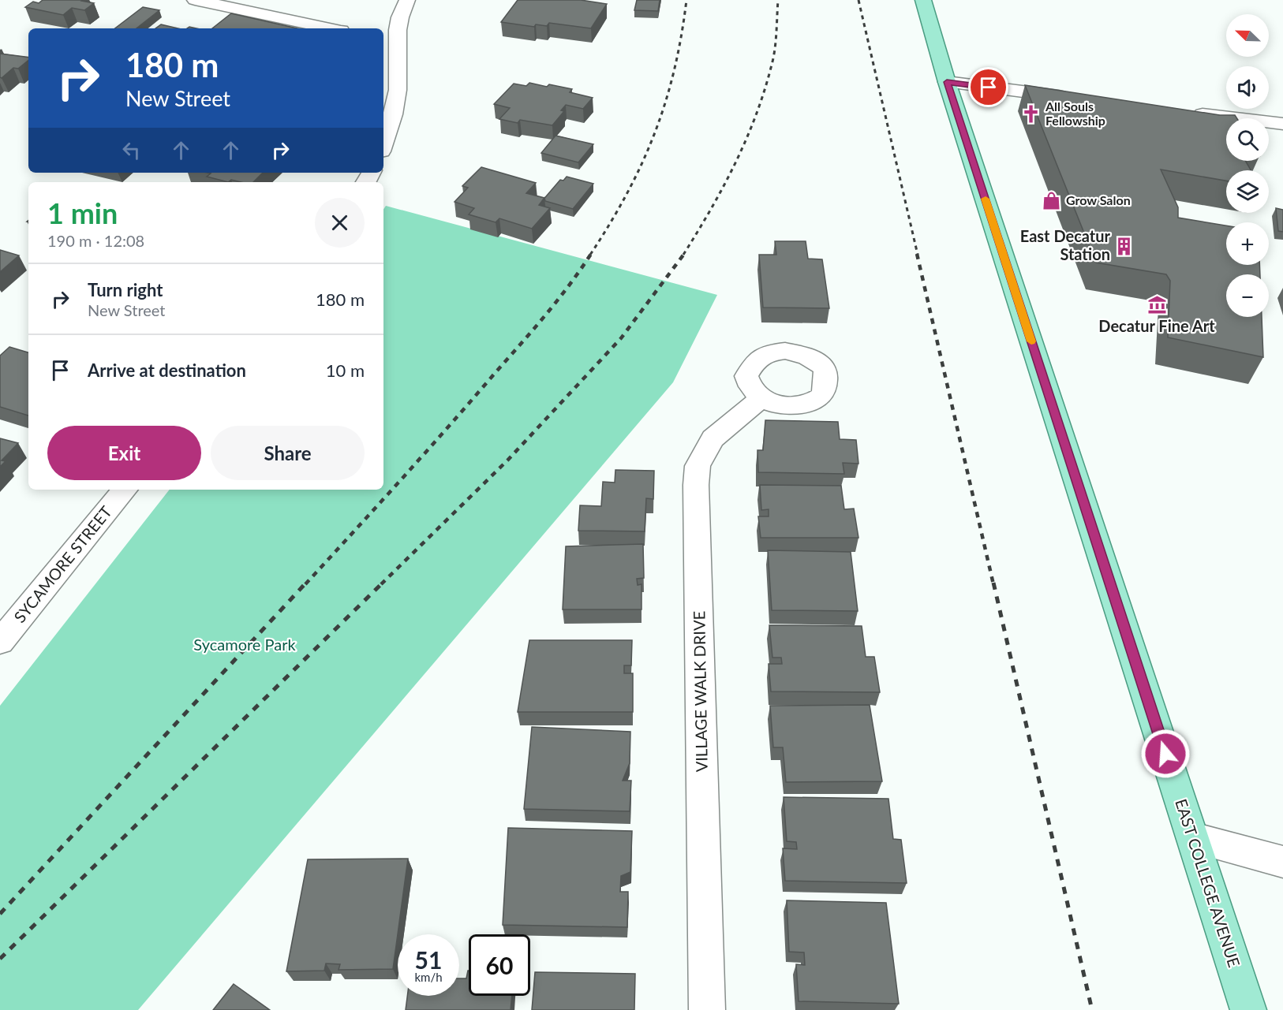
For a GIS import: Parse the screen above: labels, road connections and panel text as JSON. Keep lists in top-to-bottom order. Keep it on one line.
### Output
{"streets":{"main road":["EAST COLLEGE AVENUE"],"street":["SYCAMORE STREET","VILLAGE WALK DRIVE"]},"parks":["Sycamore Park"],"places":{"church":["All Souls Fellowship"],"shop":["Grow Salon"],"building":["East Decatur Station"],"museum":["Decatur Fine Art"]},"north":"top left","page":{"map_buttons":["+","−"],"turn":["180 m","New Street"],"heading":["1 min","190 m · 12:08"],"list":[{"name":"Turn right","note":"New Street","value":"180 m"},{"name":"Arrive at destination","value":"10 m"}],"buttons":["Exit","Share"],"speed":"51 km/h","limit":"60"}}
